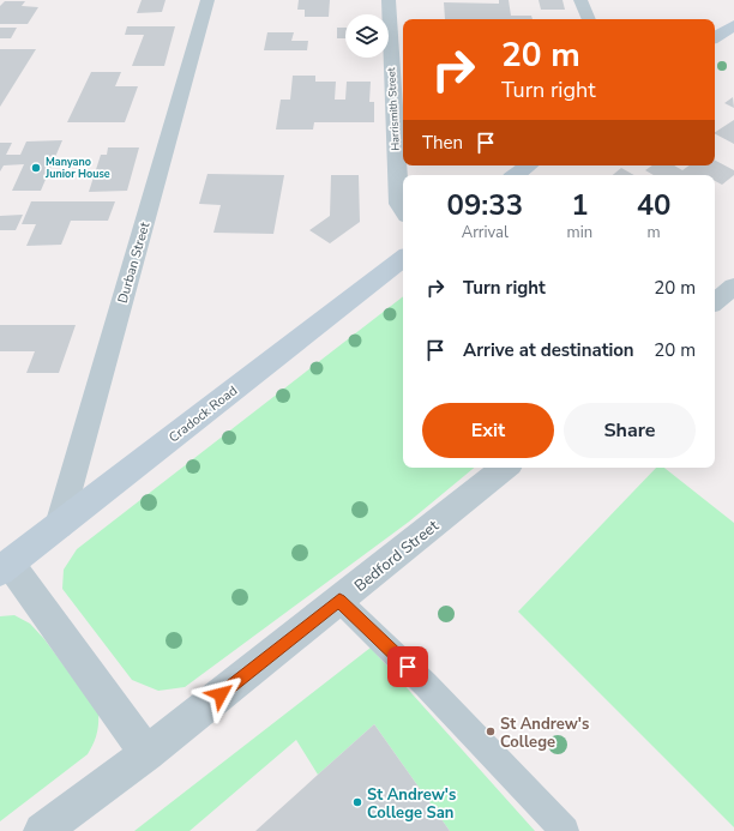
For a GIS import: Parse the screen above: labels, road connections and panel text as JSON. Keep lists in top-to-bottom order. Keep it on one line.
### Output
{"streets":{"main road":["Cradock Road"],"street":["Harrismith Street","Durban Street","Bedford Street"]},"crossings":[["Durban Street","Cradock Road"]],"places":["Manyano Junior House","St Andrew's College","St Andrew's College San"],"page":{"turn":["20 m","Turn right"],"then":"Then","eta":["09:33","Arrival","1","min","40","m"],"list":[{"name":"Turn right","value":"20 m"},{"name":"Arrive at destination","value":"20 m"}],"buttons":["Exit","Share"]}}
